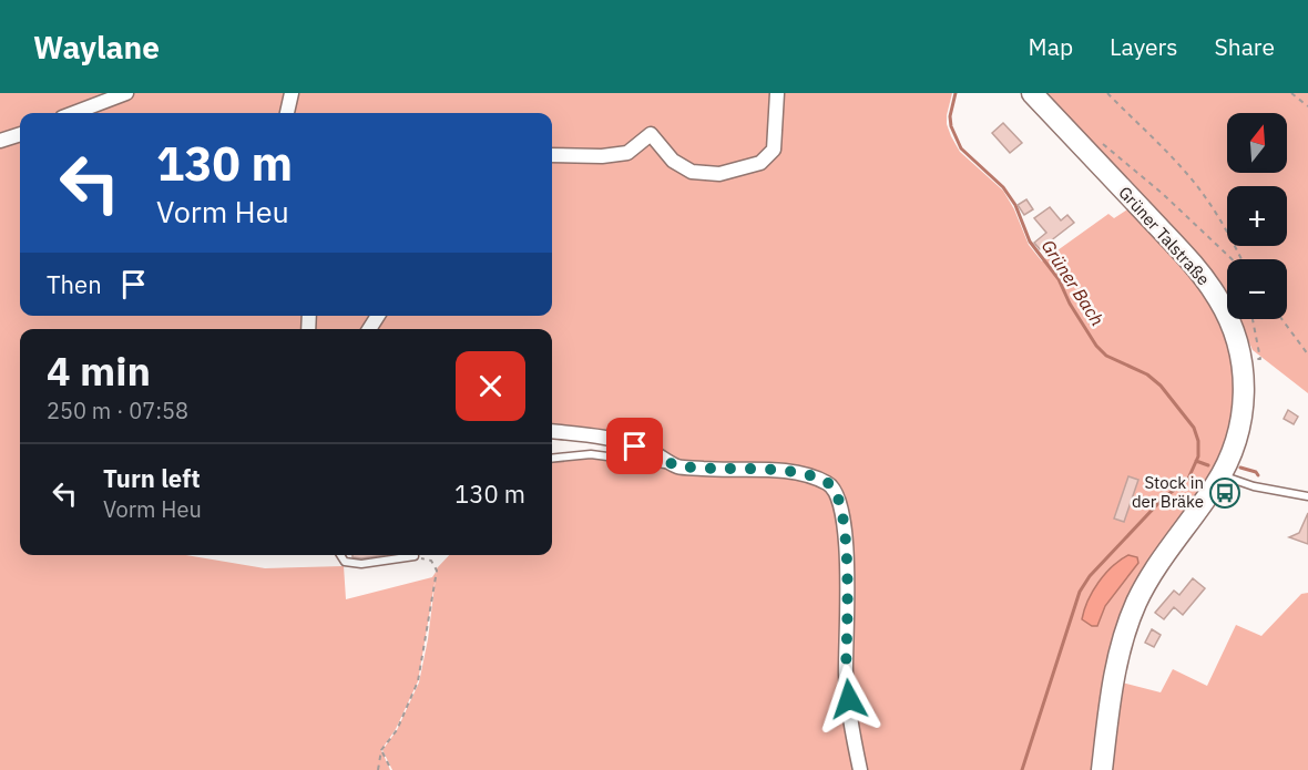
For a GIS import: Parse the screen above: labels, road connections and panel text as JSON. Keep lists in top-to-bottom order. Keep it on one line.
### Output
{"streets":{"main road":["Grüner Talstraße"]},"water":["Grüner Bach"],"places":{"bus stop":["Stock in der Bräke"]},"north":"top","page":{"header":"Waylane","nav":["Map","Layers","Share"],"map_buttons":["+","−"],"turn":["130 m","Vorm Heu"],"then":"Then","heading":["4 min","250 m · 07:58"],"list":[{"name":"Turn left","note":"Vorm Heu","value":"130 m"}]}}
